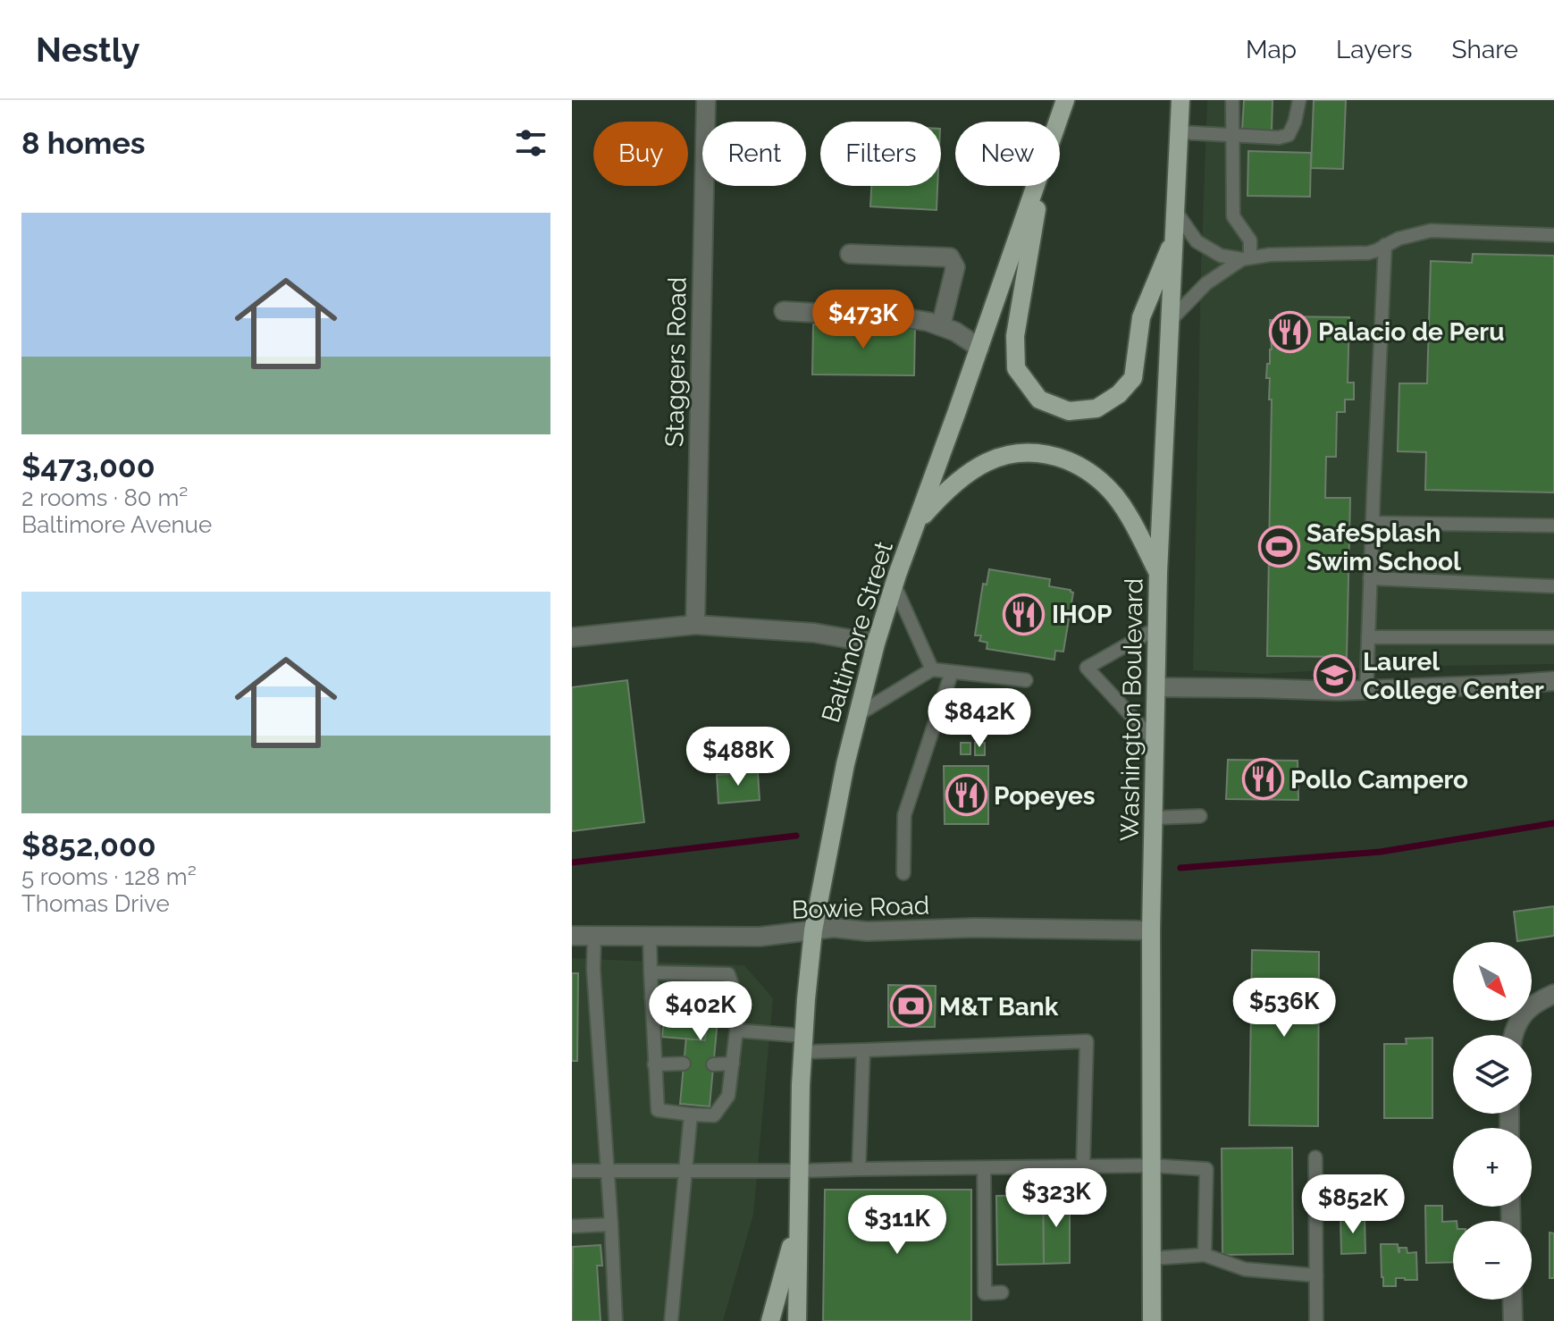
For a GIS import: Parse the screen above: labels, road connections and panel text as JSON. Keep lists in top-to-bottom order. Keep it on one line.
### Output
{"streets":{"main road":["Baltimore Street","Washington Boulevard"],"street":["Staggers Road","Bowie Road"]},"crossings":[["Baltimore Street","Bowie Road"],["Washington Boulevard","Bowie Road"]],"places":{"restaurant":["Palacio de Peru","IHOP","Pollo Campero","Popeyes"],"sports":["SafeSplash Swim School"],"school or university":["Laurel College Center"],"bank":["M&T Bank"]},"north":"bottom right","page":{"header":"Nestly","nav":["Map","Layers","Share"],"heading":"8 homes","chip":["Buy","Rent","Filters","New"],"list":[{"name":"$473,000","note":"2 rooms · 80 m² · Baltimore Avenue"},{"name":"$852,000","note":"5 rooms · 128 m² · Thomas Drive"}],"price":["$473K","$842K","$488K","$536K","$402K","$323K","$852K","$311K"],"map_buttons":["+","−"]}}
